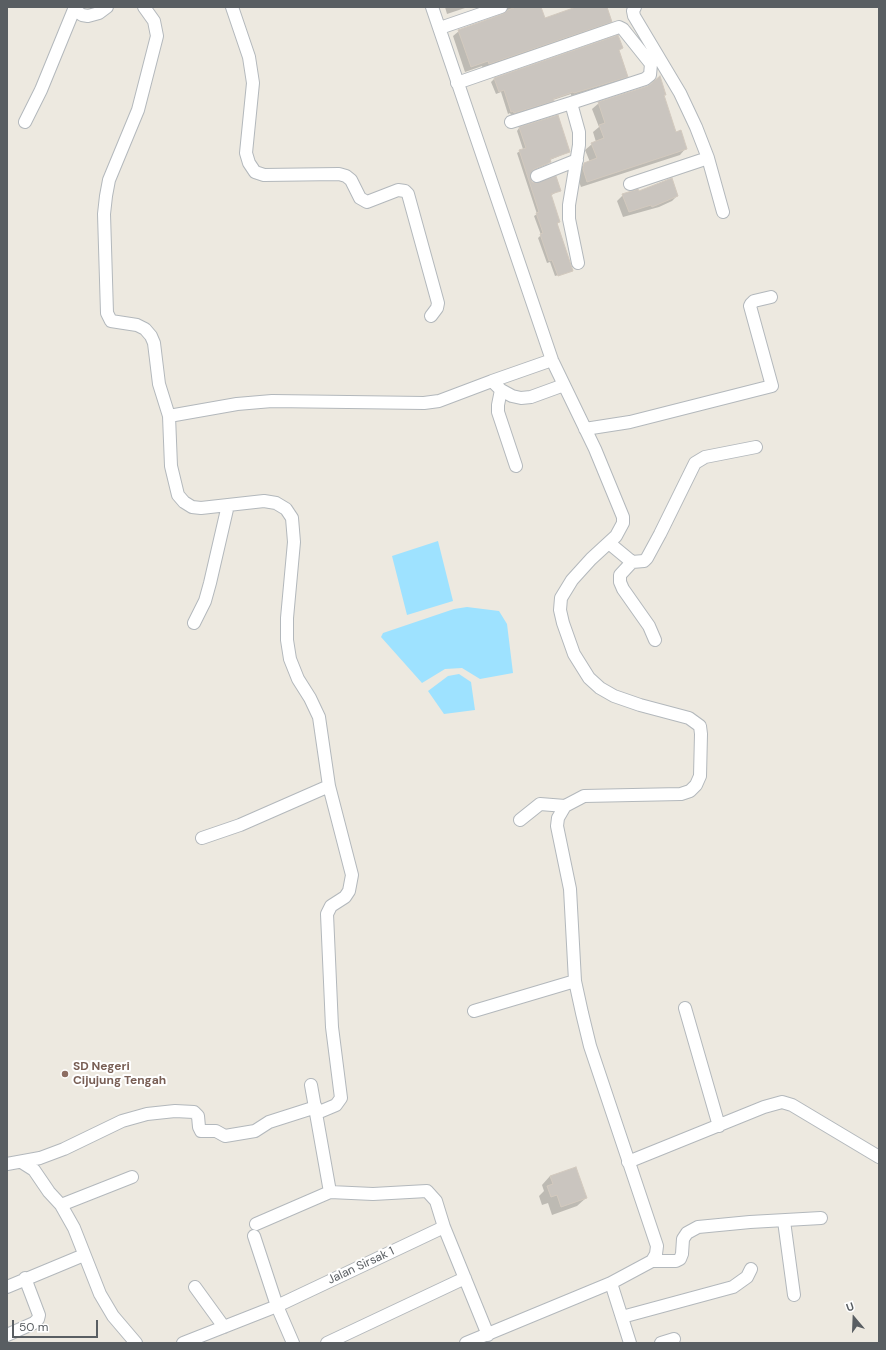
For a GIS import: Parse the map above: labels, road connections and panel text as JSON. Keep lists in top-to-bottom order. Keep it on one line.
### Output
{"streets":{"street":["Jalan Sirsak 1"]},"places":["SD Negeri Cijujung Tengah"],"scale_bar":"50 m","north":"top"}
